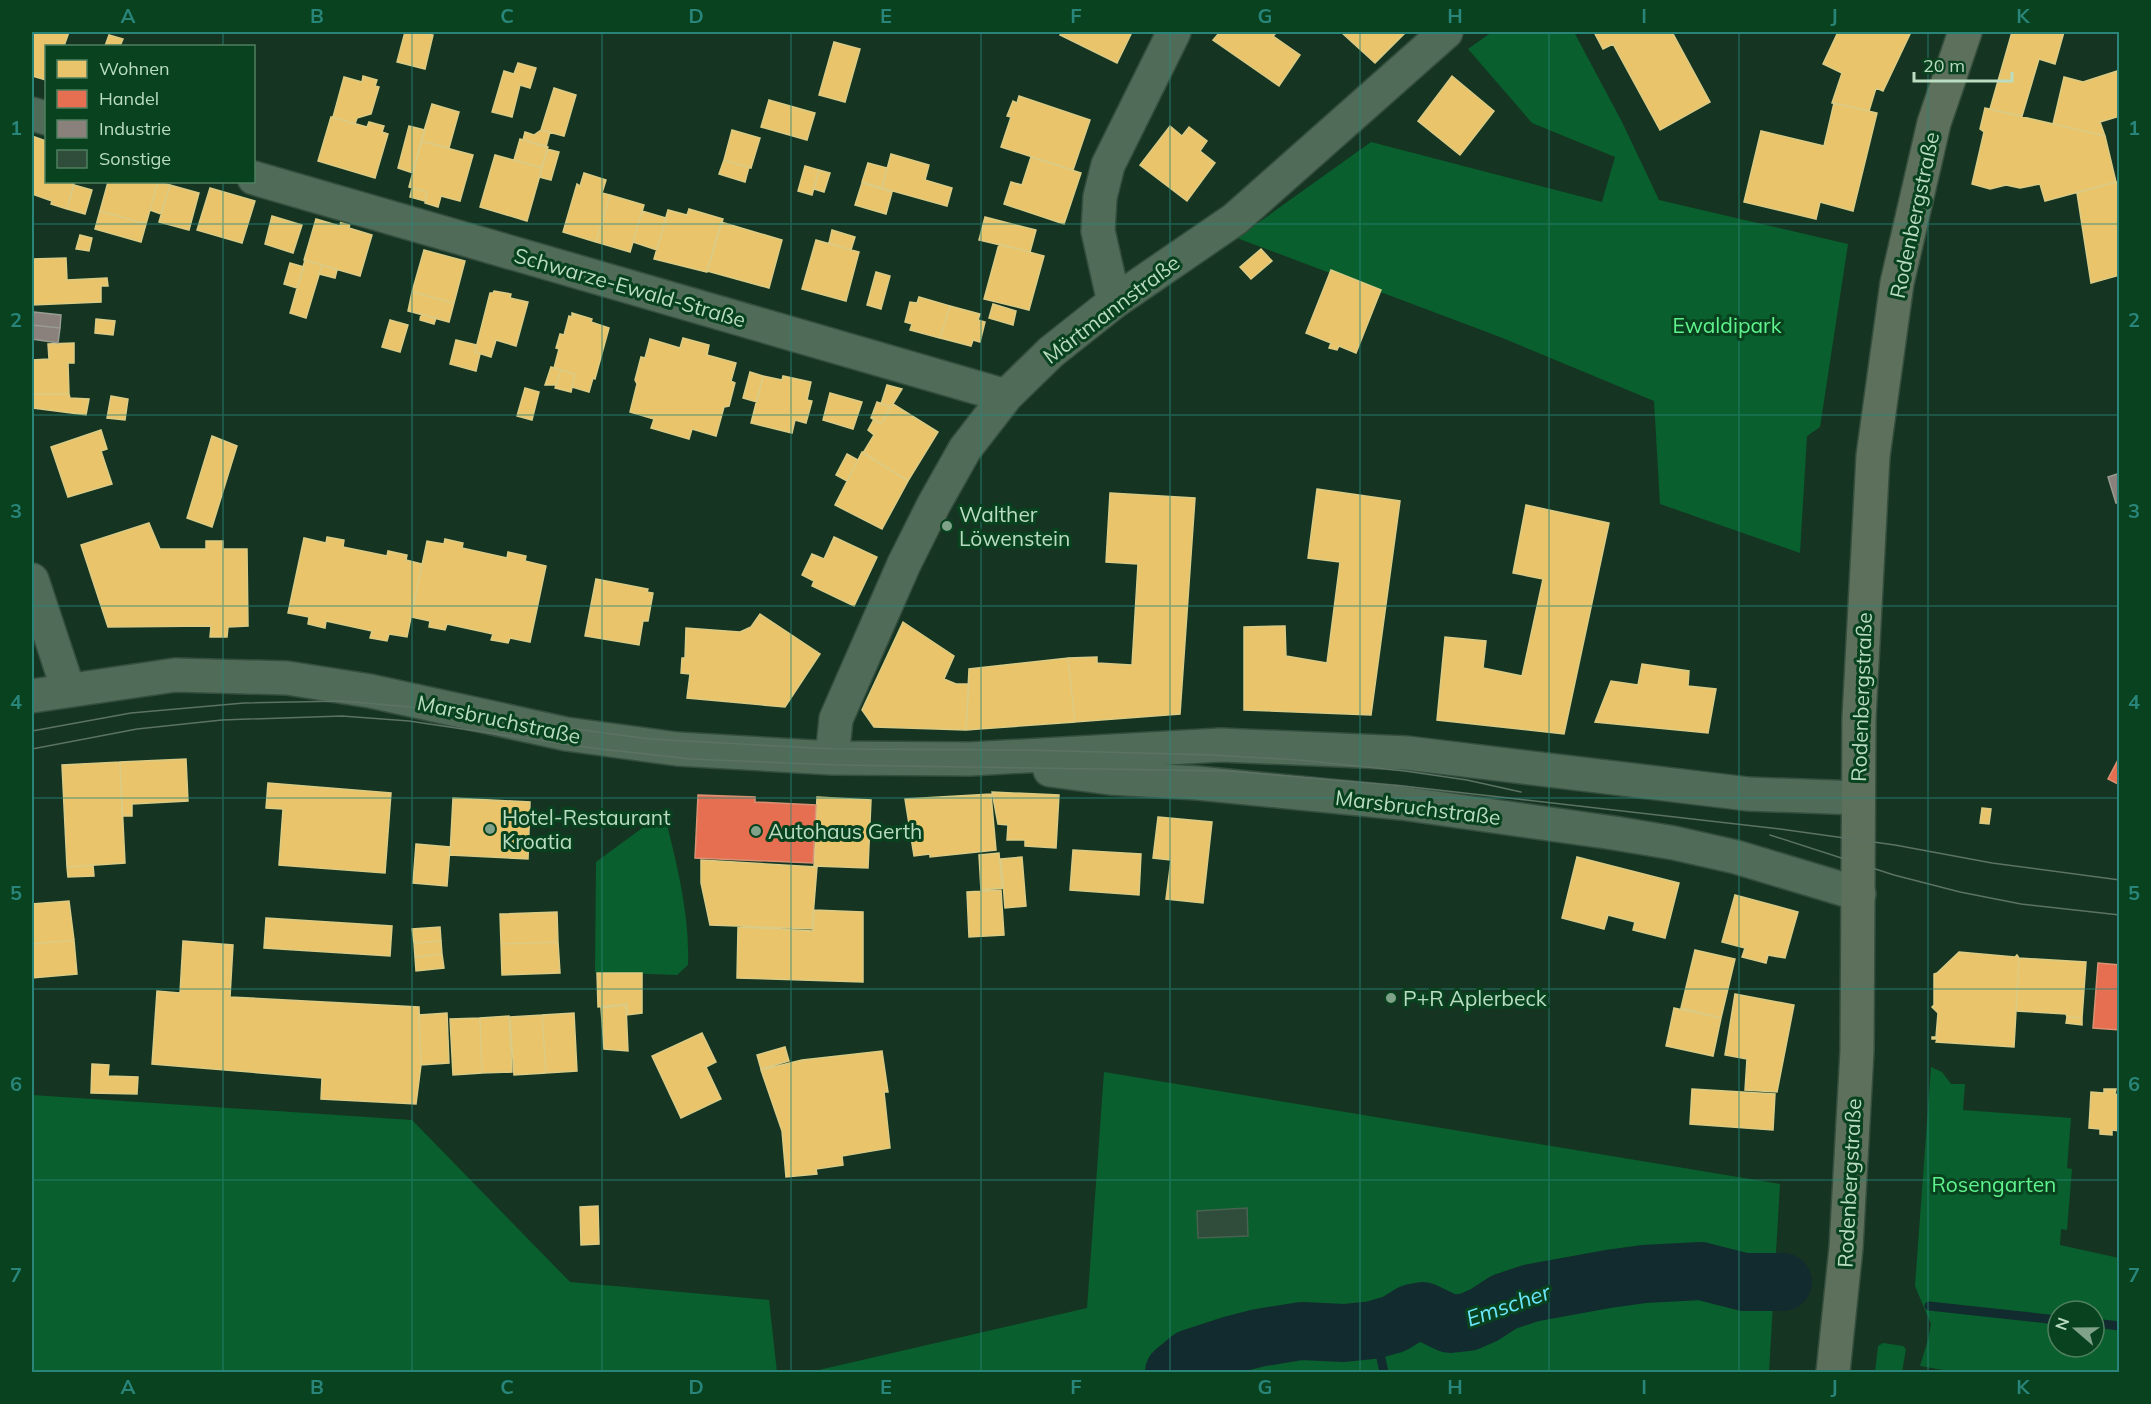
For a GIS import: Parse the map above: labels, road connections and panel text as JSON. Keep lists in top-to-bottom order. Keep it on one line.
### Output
{"streets":{"main road":["Rodenbergstraße"],"street":["Schwarze-Ewald-Straße","Märtmannstraße","Marsbruchstraße"]},"crossings":[["Rodenbergstraße","Marsbruchstraße"],["Schwarze-Ewald-Straße","Märtmannstraße"],["Märtmannstraße","Marsbruchstraße"]],"water":["Emscher"],"parks":["Ewaldipark","Rosengarten"],"places":["Walther Löwenstein","Hotel-Restaurant Kroatia","Autohaus Gerth","P+R Aplerbeck"],"legend":["Wohnen","Handel","Industrie","Sonstige"],"scale_bar":"20 m","north":"left","grid":{"columns":["A","B","C","D","E","F","G","H","I","J","K"],"rows":["1","2","3","4","5","6","7"]}}
